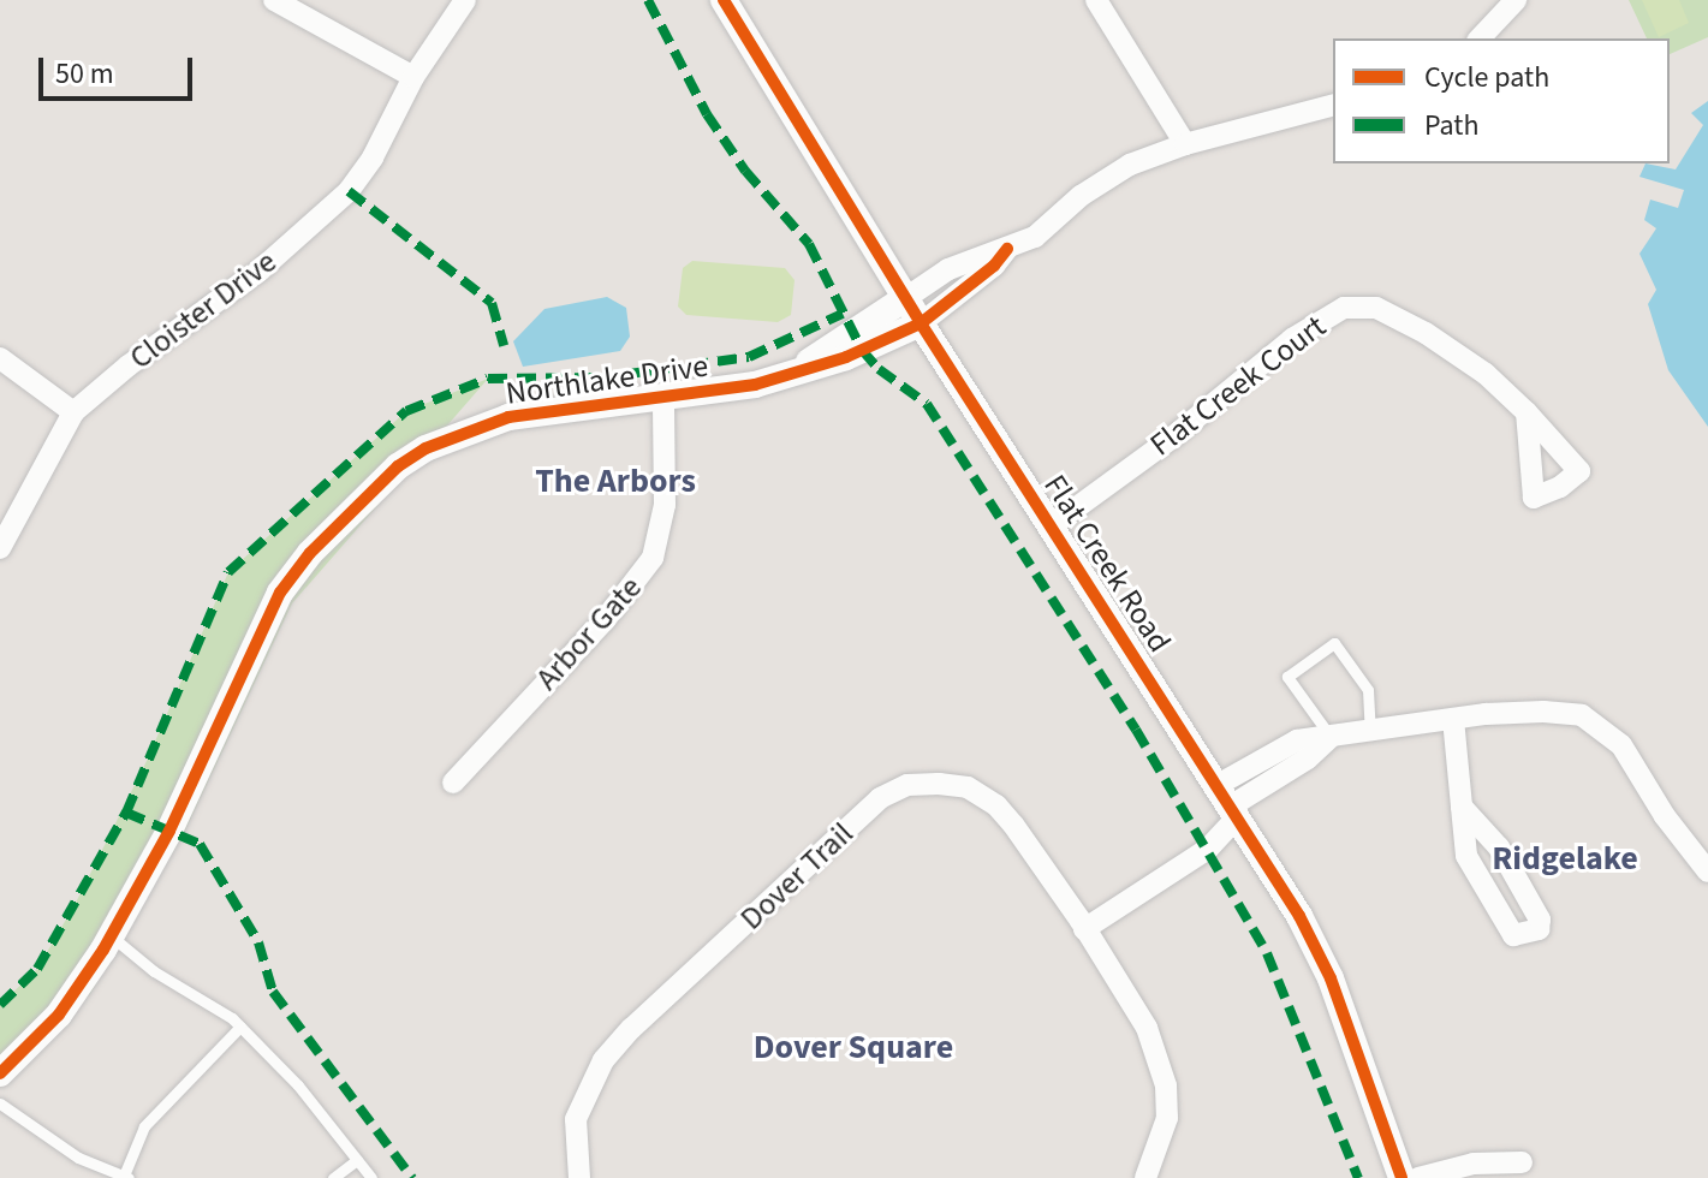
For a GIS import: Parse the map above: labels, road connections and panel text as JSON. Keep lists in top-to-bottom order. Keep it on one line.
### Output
{"streets":{"street":["Cloister Drive","Northlake Drive","Flat Creek Court","Flat Creek Road","Arbor Gate","Dover Trail"]},"crossings":[["Northlake Drive","Flat Creek Road"],["Northlake Drive","Arbor Gate"],["Flat Creek Court","Flat Creek Road"]],"districts":["The Arbors","Ridgelake","Dover Square"],"legend":["Cycle path","Path"],"scale_bar":"50 m"}
